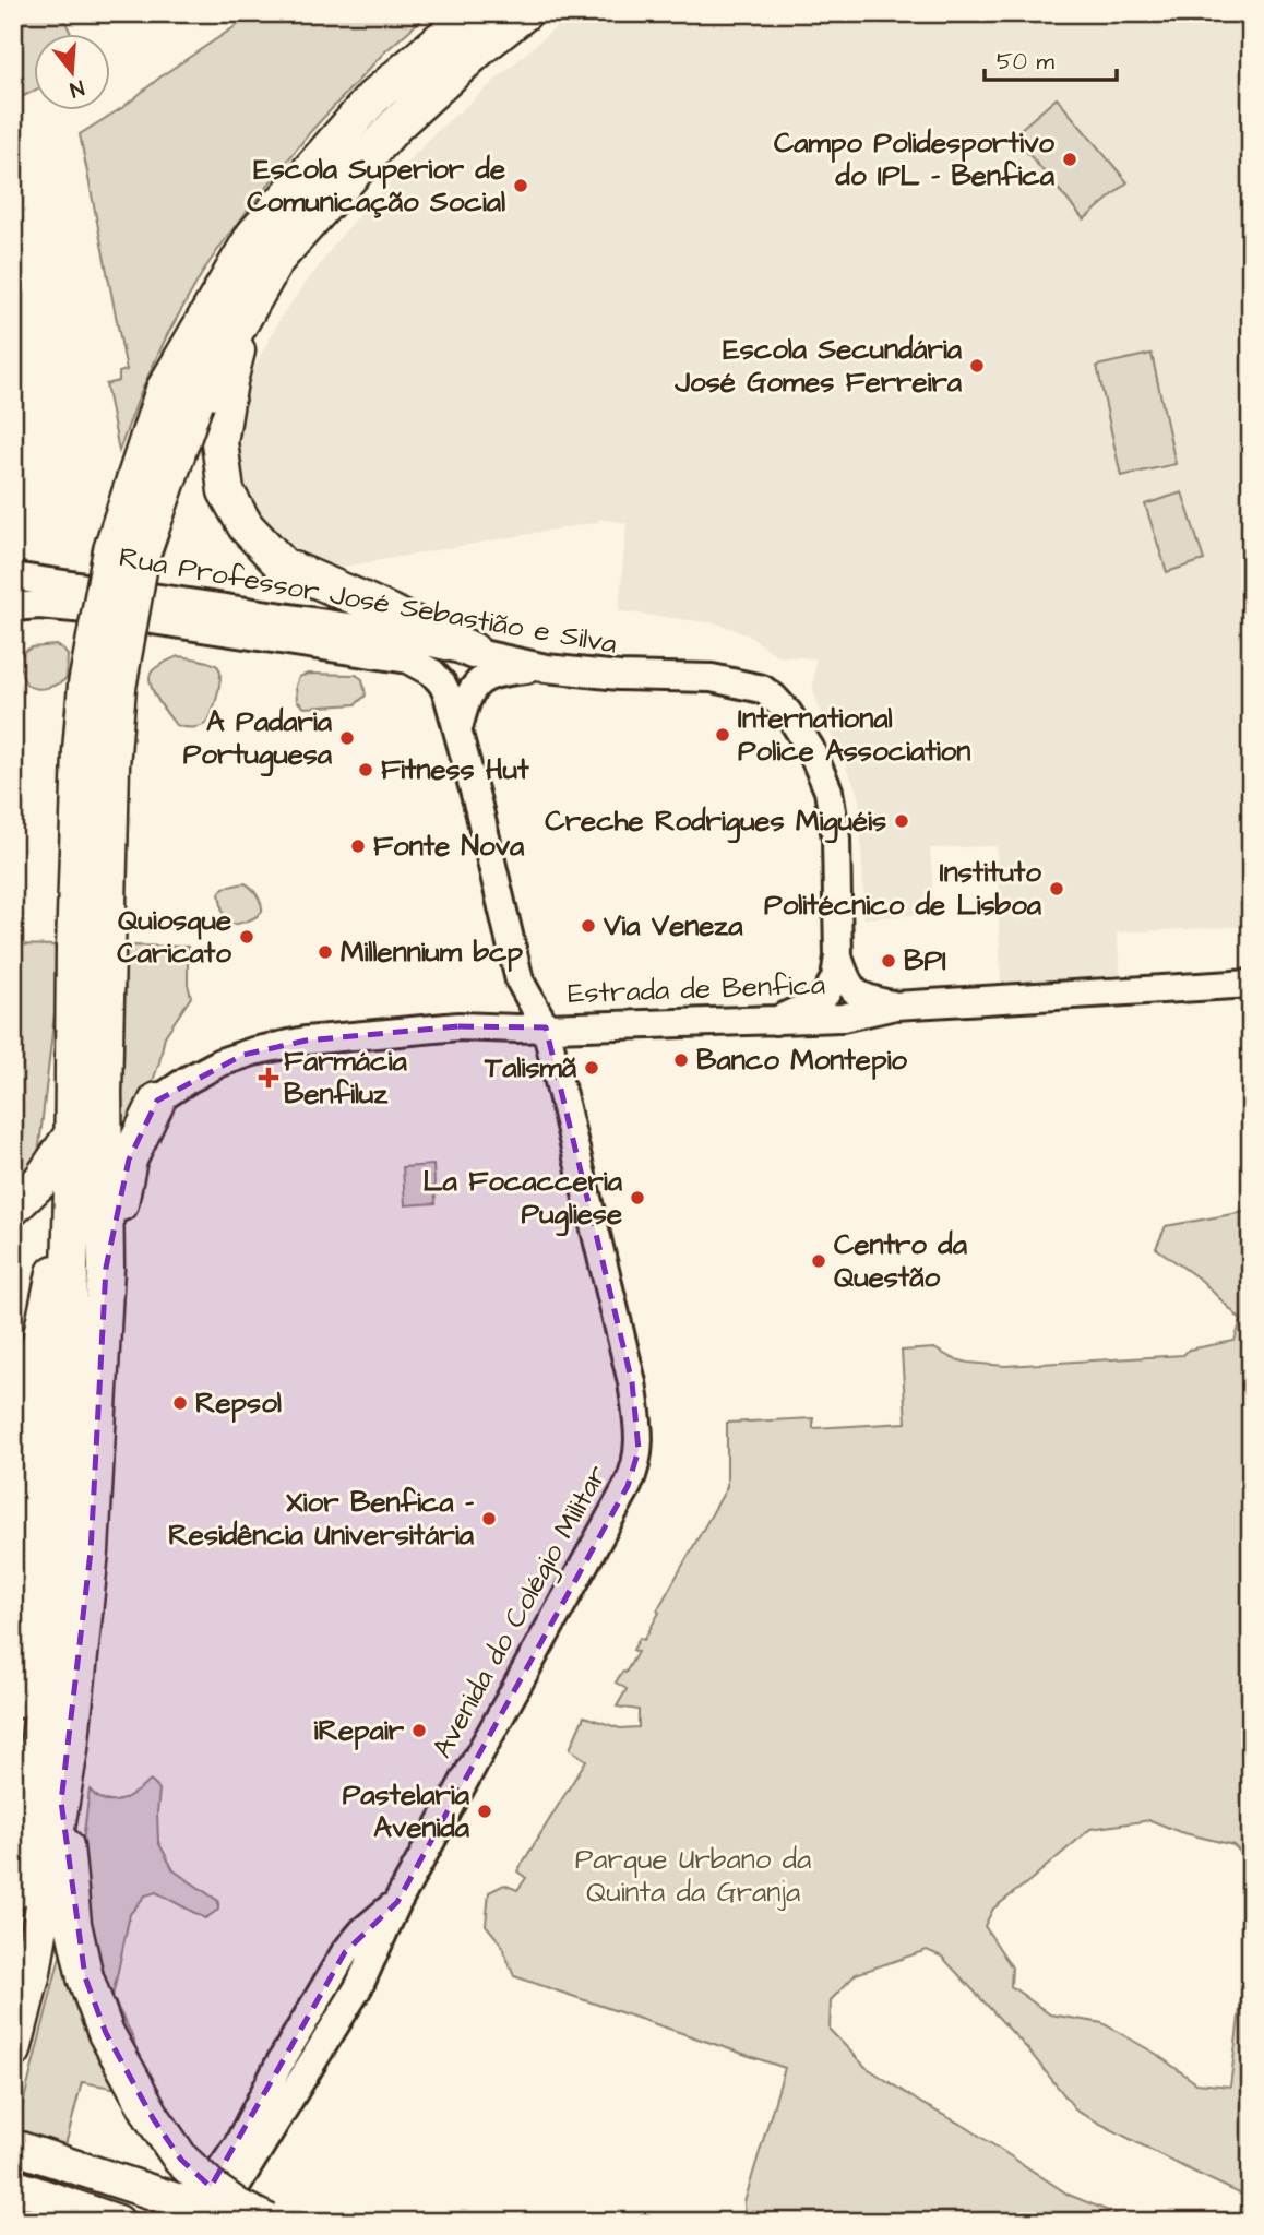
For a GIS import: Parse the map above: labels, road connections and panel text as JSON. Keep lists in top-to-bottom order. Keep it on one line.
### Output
{"streets":{"street":["Rua Professor José Sebastião e Silva","Estrada de Benfica","Avenida do Colégio Militar"]},"crossings":[["Rua Professor José Sebastião e Silva","Estrada de Benfica"],["Rua Professor José Sebastião e Silva","Avenida do Colégio Militar"],["Estrada de Benfica","Avenida do Colégio Militar"]],"parks":["Parque Urbano da Quinta da Granja"],"places":{"other":["Campo Polidesportivo do IPL - Benfica","Escola Superior de Comunicação Social","Escola Secundária José Gomes Ferreira","International Police Association","A Padaria Portuguesa","Fitness Hut","Creche Rodrigues Miguéis","Fonte Nova","Instituto Politécnico de Lisboa","Via Veneza","Quiosque Caricato","Millennium bcp","BPI","Banco Montepio","Talismã","La Focacceria Pugliese","Centro da Questão","Repsol","Xior Benfica - Residência Universitária","iRepair","Pastelaria Avenida"],"health":["Farmácia Benfiluz"]},"scale_bar":"50 m","north":"bottom"}
